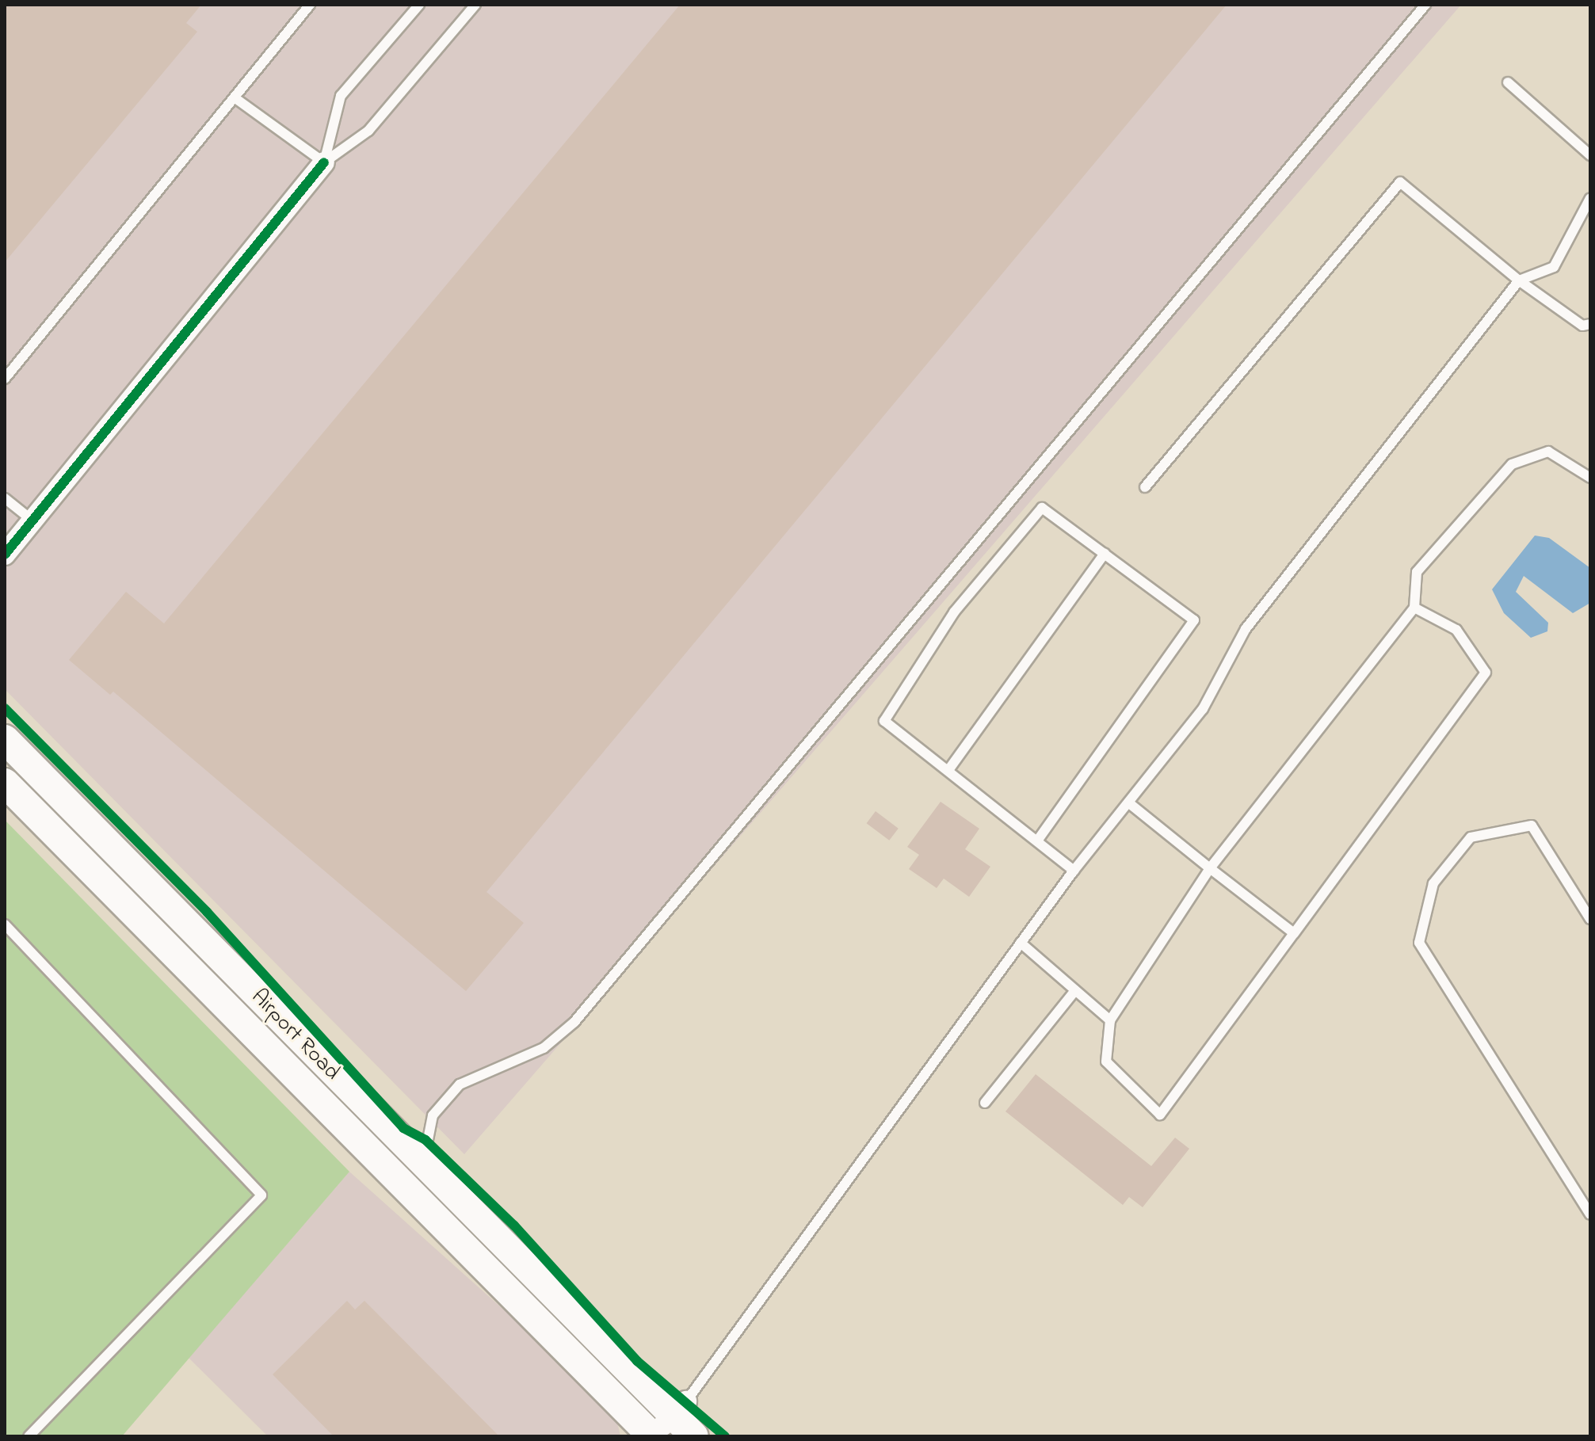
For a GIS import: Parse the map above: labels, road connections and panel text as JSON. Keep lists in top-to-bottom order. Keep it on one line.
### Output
{"streets":{"main road":["Airport Road"]}}
